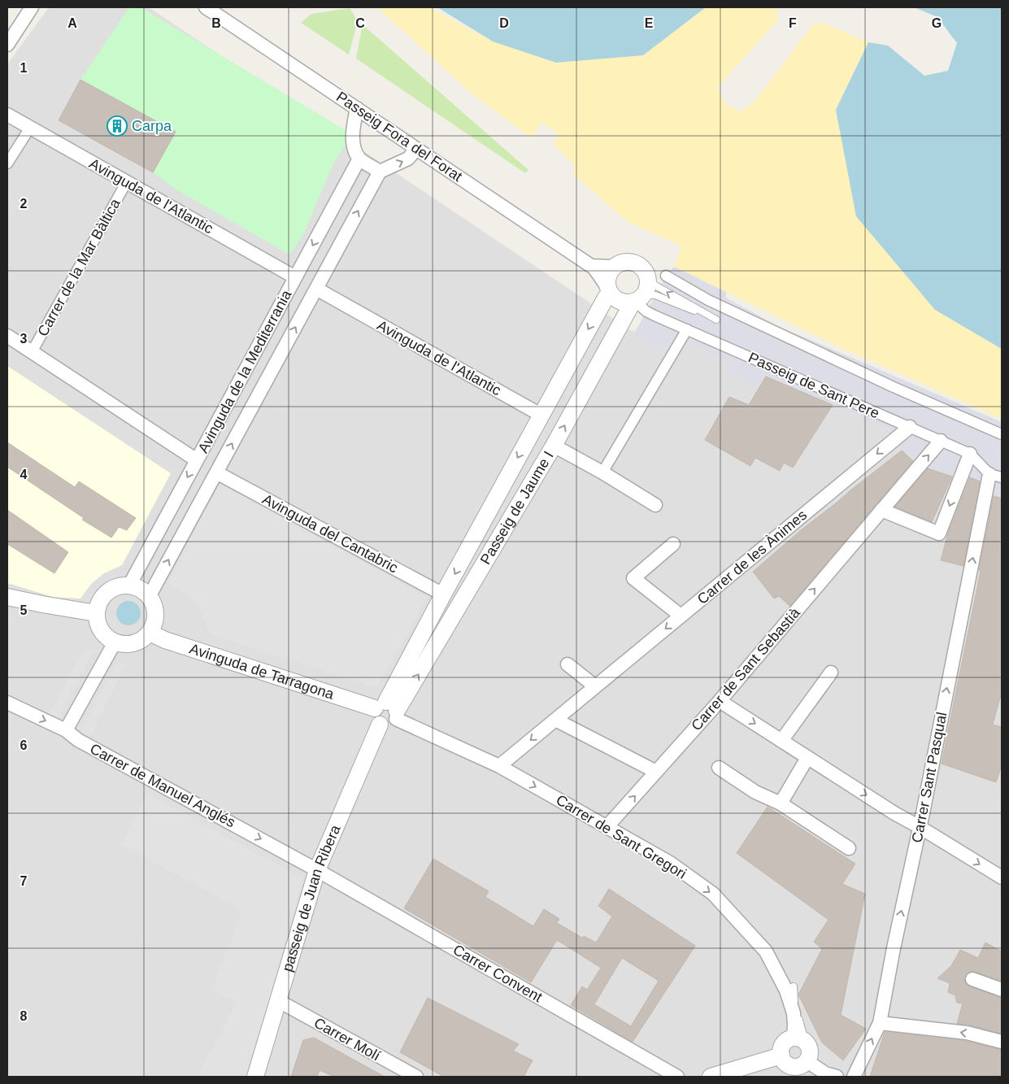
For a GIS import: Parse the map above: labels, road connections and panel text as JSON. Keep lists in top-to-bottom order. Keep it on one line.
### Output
{"streets":{"street":["Passeig Fora del Forat","Avinguda de l'Atlantic","Carrer de la Mar Bàltica","Avinguda de la Mediterrania","Passeig de Sant Pere","Passeig de Jaume I","Avinguda del Cantabric","Carrer de les Ànimes","Carrer de Sant Sebastià","Avinguda de Tarragona","Carrer Sant Pasqual","Carrer de Manuel Anglés","Carrer de Sant Gregori","passeig de Juan Ribera","Carrer Convent","Carrer Molí"]},"crossings":[["Passeig Fora del Forat","Passeig de Sant Pere"],["Passeig Fora del Forat","Passeig de Jaume I"],["Avinguda de l'Atlantic","Carrer de la Mar Bàltica"],["Avinguda de l'Atlantic","Avinguda de la Mediterrania"],["Avinguda de l'Atlantic","Passeig de Jaume I"],["Avinguda de la Mediterrania","Avinguda del Cantabric"],["Avinguda de la Mediterrania","Avinguda de Tarragona"],["Passeig de Sant Pere","Passeig de Jaume I"],["Passeig de Sant Pere","Carrer de les Ànimes"],["Passeig de Sant Pere","Carrer de Sant Sebastià"],["Passeig de Sant Pere","Carrer Sant Pasqual"],["Passeig de Jaume I","Avinguda del Cantabric"],["Passeig de Jaume I","Avinguda de Tarragona"],["Passeig de Jaume I","Carrer de Sant Gregori"],["Passeig de Jaume I","passeig de Juan Ribera"],["Carrer de les Ànimes","Carrer de Sant Gregori"],["Carrer de Sant Sebastià","Carrer de Sant Gregori"],["Avinguda de Tarragona","Carrer de Sant Gregori"],["Avinguda de Tarragona","passeig de Juan Ribera"],["Carrer de Manuel Anglés","passeig de Juan Ribera"],["Carrer de Manuel Anglés","Carrer Convent"],["Carrer de Sant Gregori","passeig de Juan Ribera"],["passeig de Juan Ribera","Carrer Convent"],["passeig de Juan Ribera","Carrer Molí"]],"one_way":["Carrer de les Ànimes","Carrer de Sant Sebastià","Carrer Sant Pasqual","Carrer de Manuel Anglés"],"places":{"building":["Carpa"]},"grid":{"columns":["A","B","C","D","E","F","G"],"rows":["1","2","3","4","5","6","7","8"]}}
